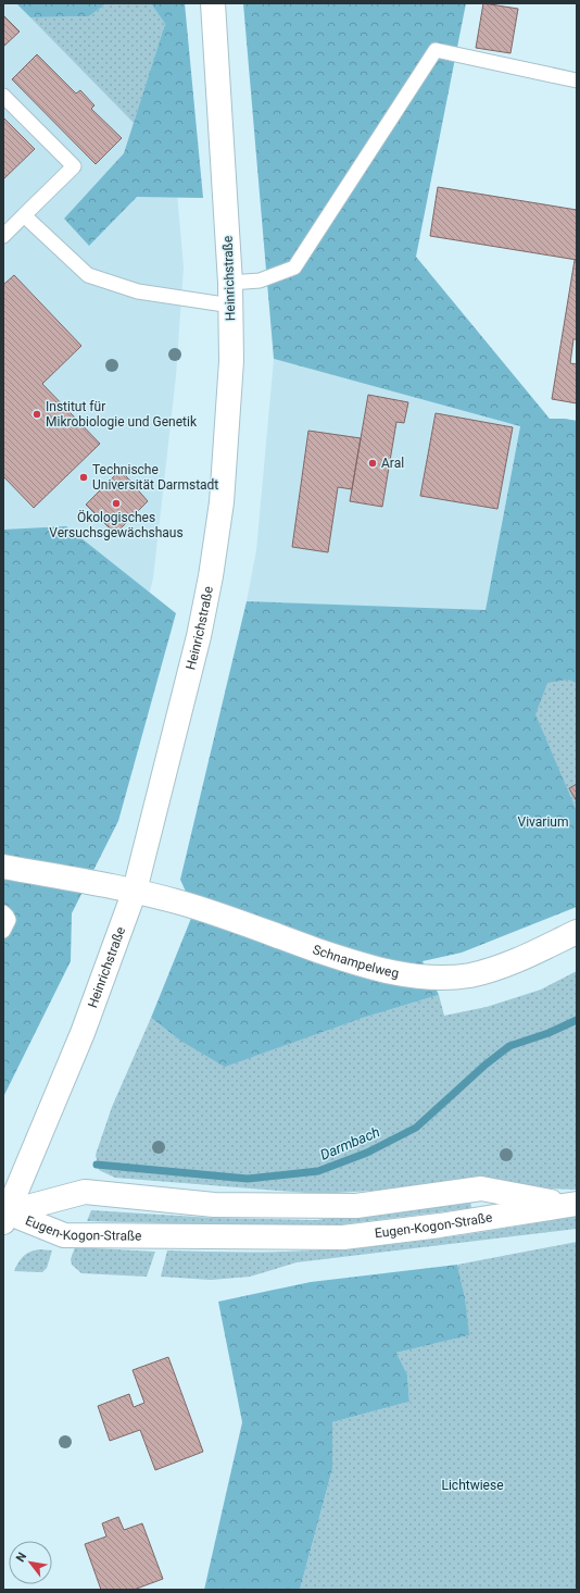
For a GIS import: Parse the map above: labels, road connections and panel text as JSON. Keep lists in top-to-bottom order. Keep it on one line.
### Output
{"streets":{"street":["Heinrichstraße","Schnampelweg","Eugen-Kogon-Straße"]},"crossings":[["Heinrichstraße","Schnampelweg"],["Heinrichstraße","Eugen-Kogon-Straße"]],"water":["Darmbach"],"parks":["Vivarium","Lichtwiese"],"places":["Institut für Mikrobiologie und Genetik","Aral","Technische Universität Darmstadt","Ökologisches Versuchsgewächshaus"],"north":"top left"}
